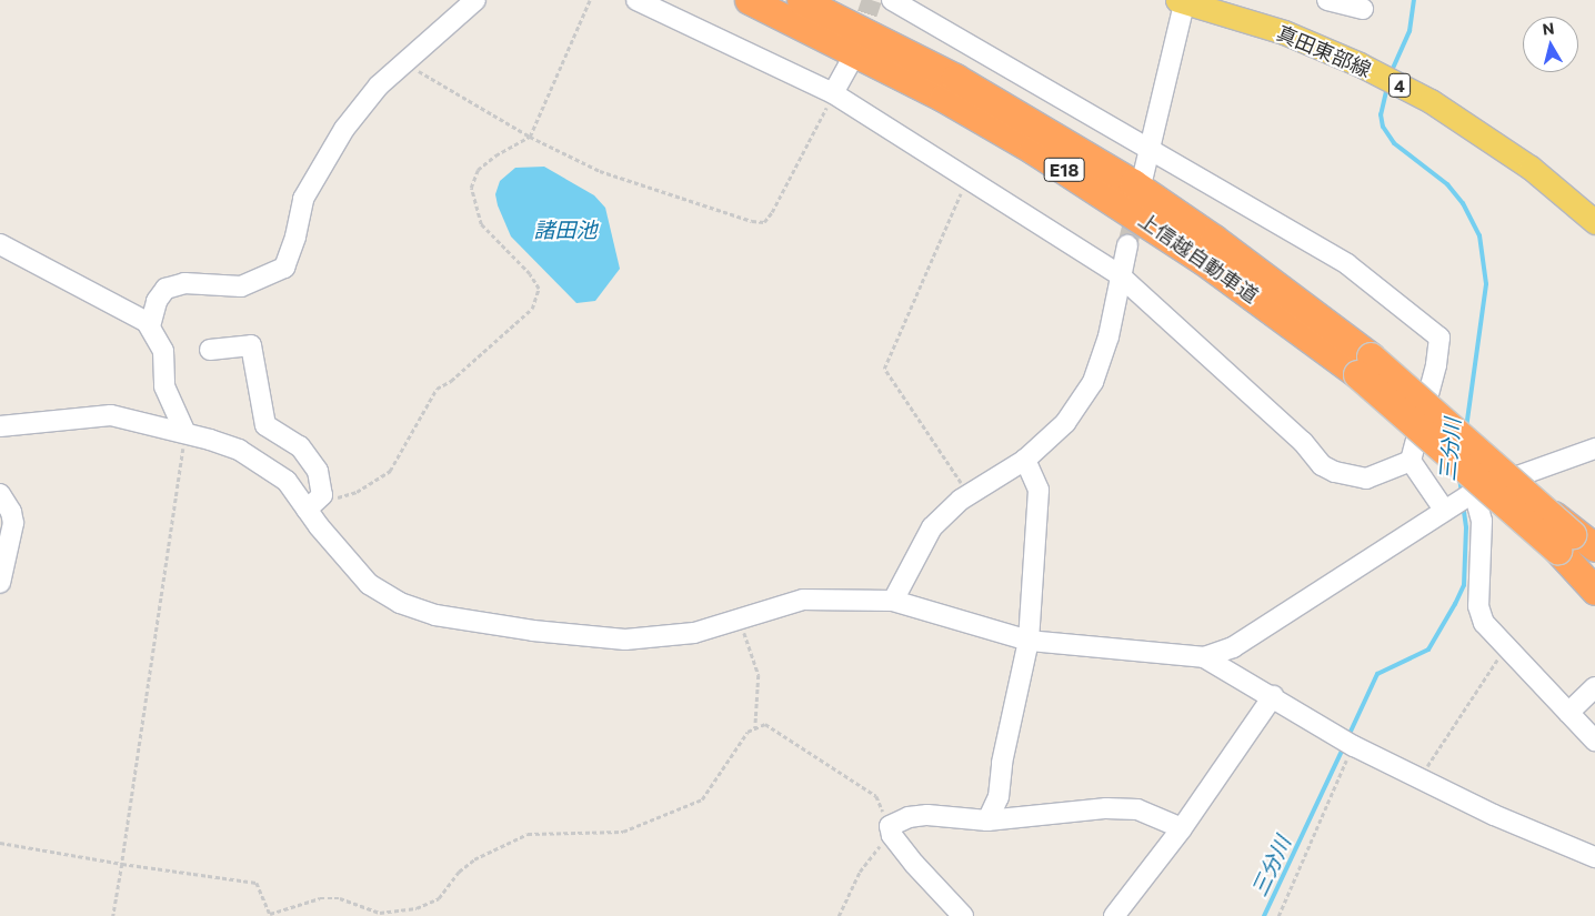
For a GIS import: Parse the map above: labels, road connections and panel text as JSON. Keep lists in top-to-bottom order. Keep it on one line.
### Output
{"streets":{"highway":["E18","上信越自動車道"],"main road":["真田東部線","4"]},"water":["諸田池","三分川"],"north":"top"}
